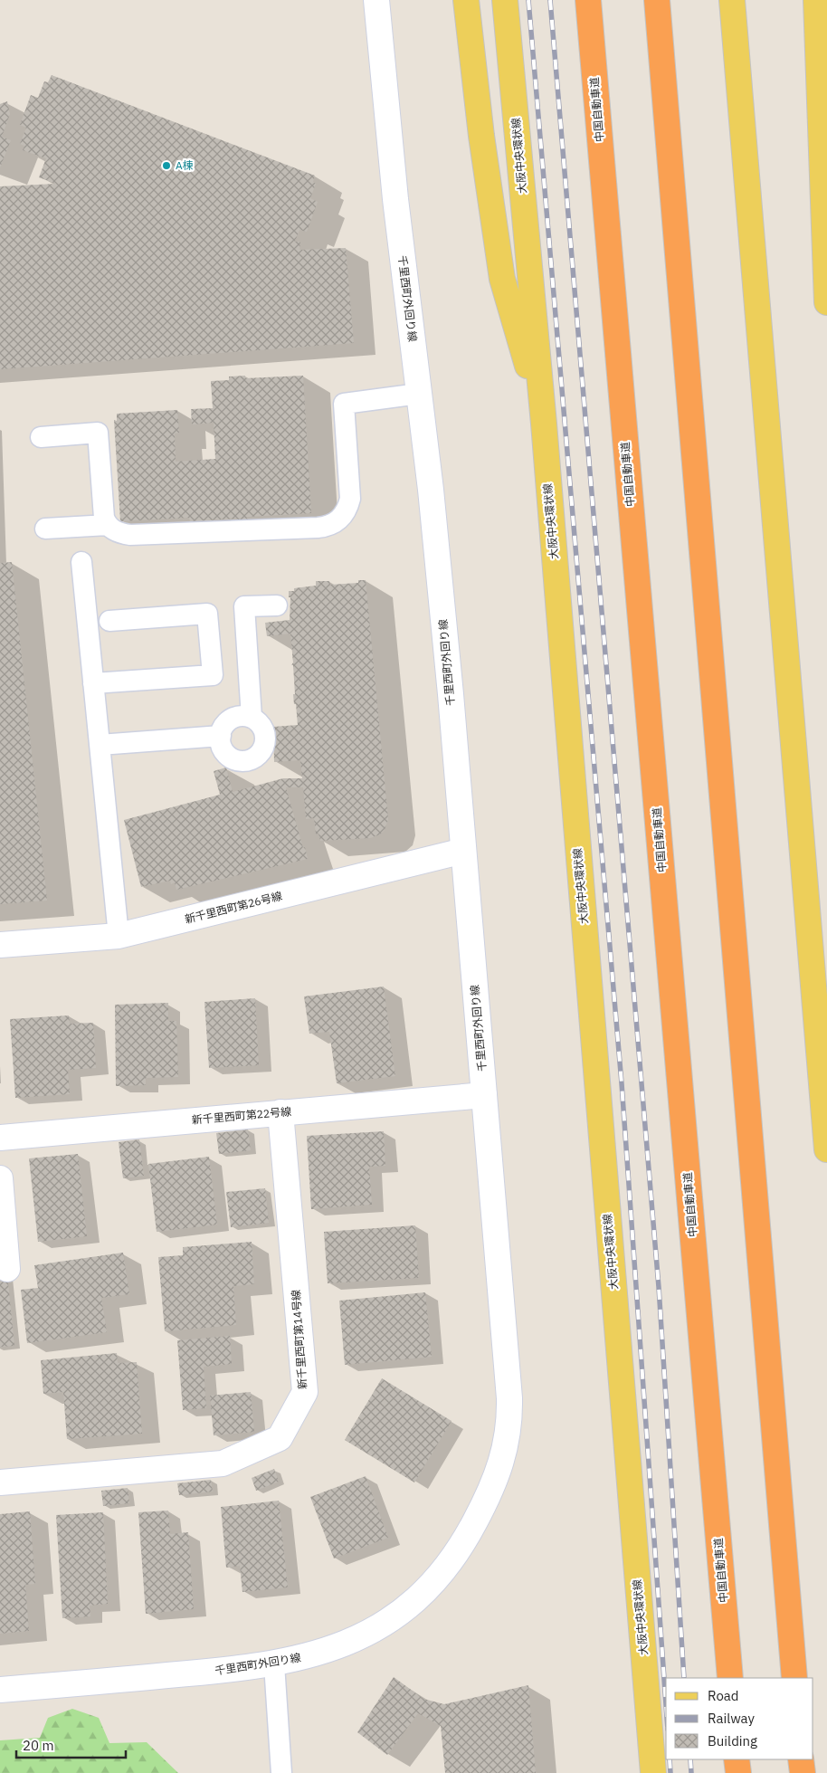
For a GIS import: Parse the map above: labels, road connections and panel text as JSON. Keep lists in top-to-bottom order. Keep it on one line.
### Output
{"streets":{"highway":["中国自動車道"],"main road":["大阪中央環状線"],"street":["千里西町外回り線","新千里西町第26号線","新千里西町第22号線","新千里西町第14号線"]},"crossings":[["千里西町外回り線","新千里西町第26号線"],["千里西町外回り線","新千里西町第22号線"],["新千里西町第22号線","新千里西町第14号線"]],"places":["A棟"],"legend":["Road","Railway","Building"],"scale_bar":"20 m"}
